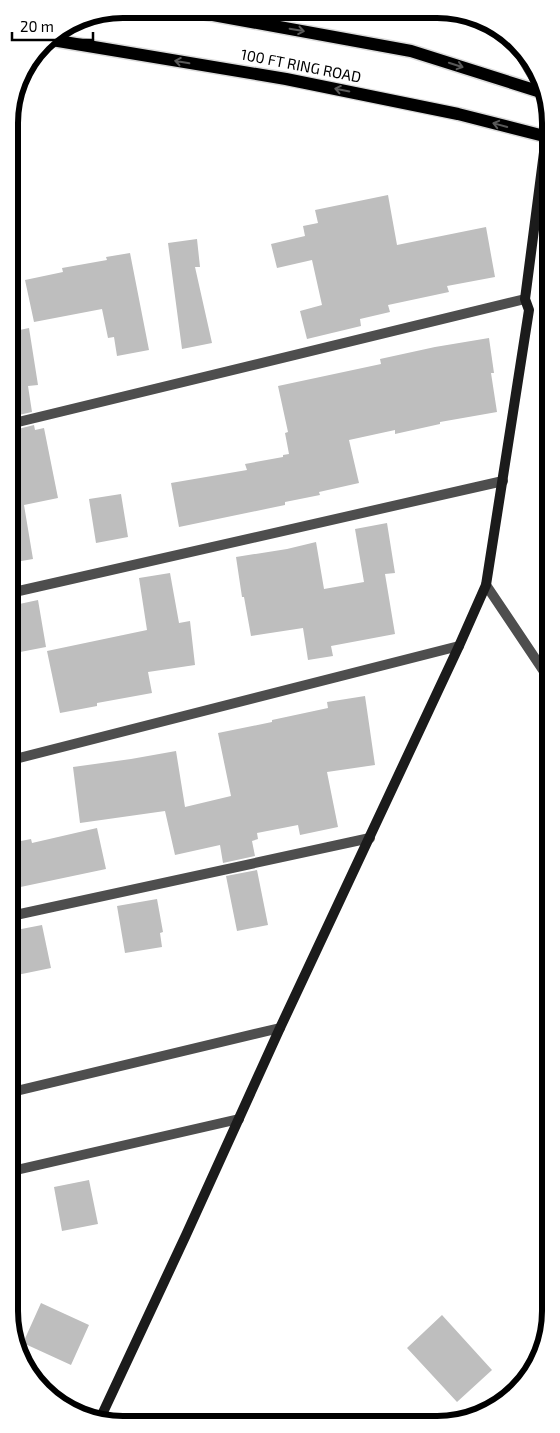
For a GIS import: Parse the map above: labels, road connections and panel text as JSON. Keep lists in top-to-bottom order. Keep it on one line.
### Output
{"streets":{"main road":["100 FT RING ROAD"]},"scale_bar":"20 m"}
